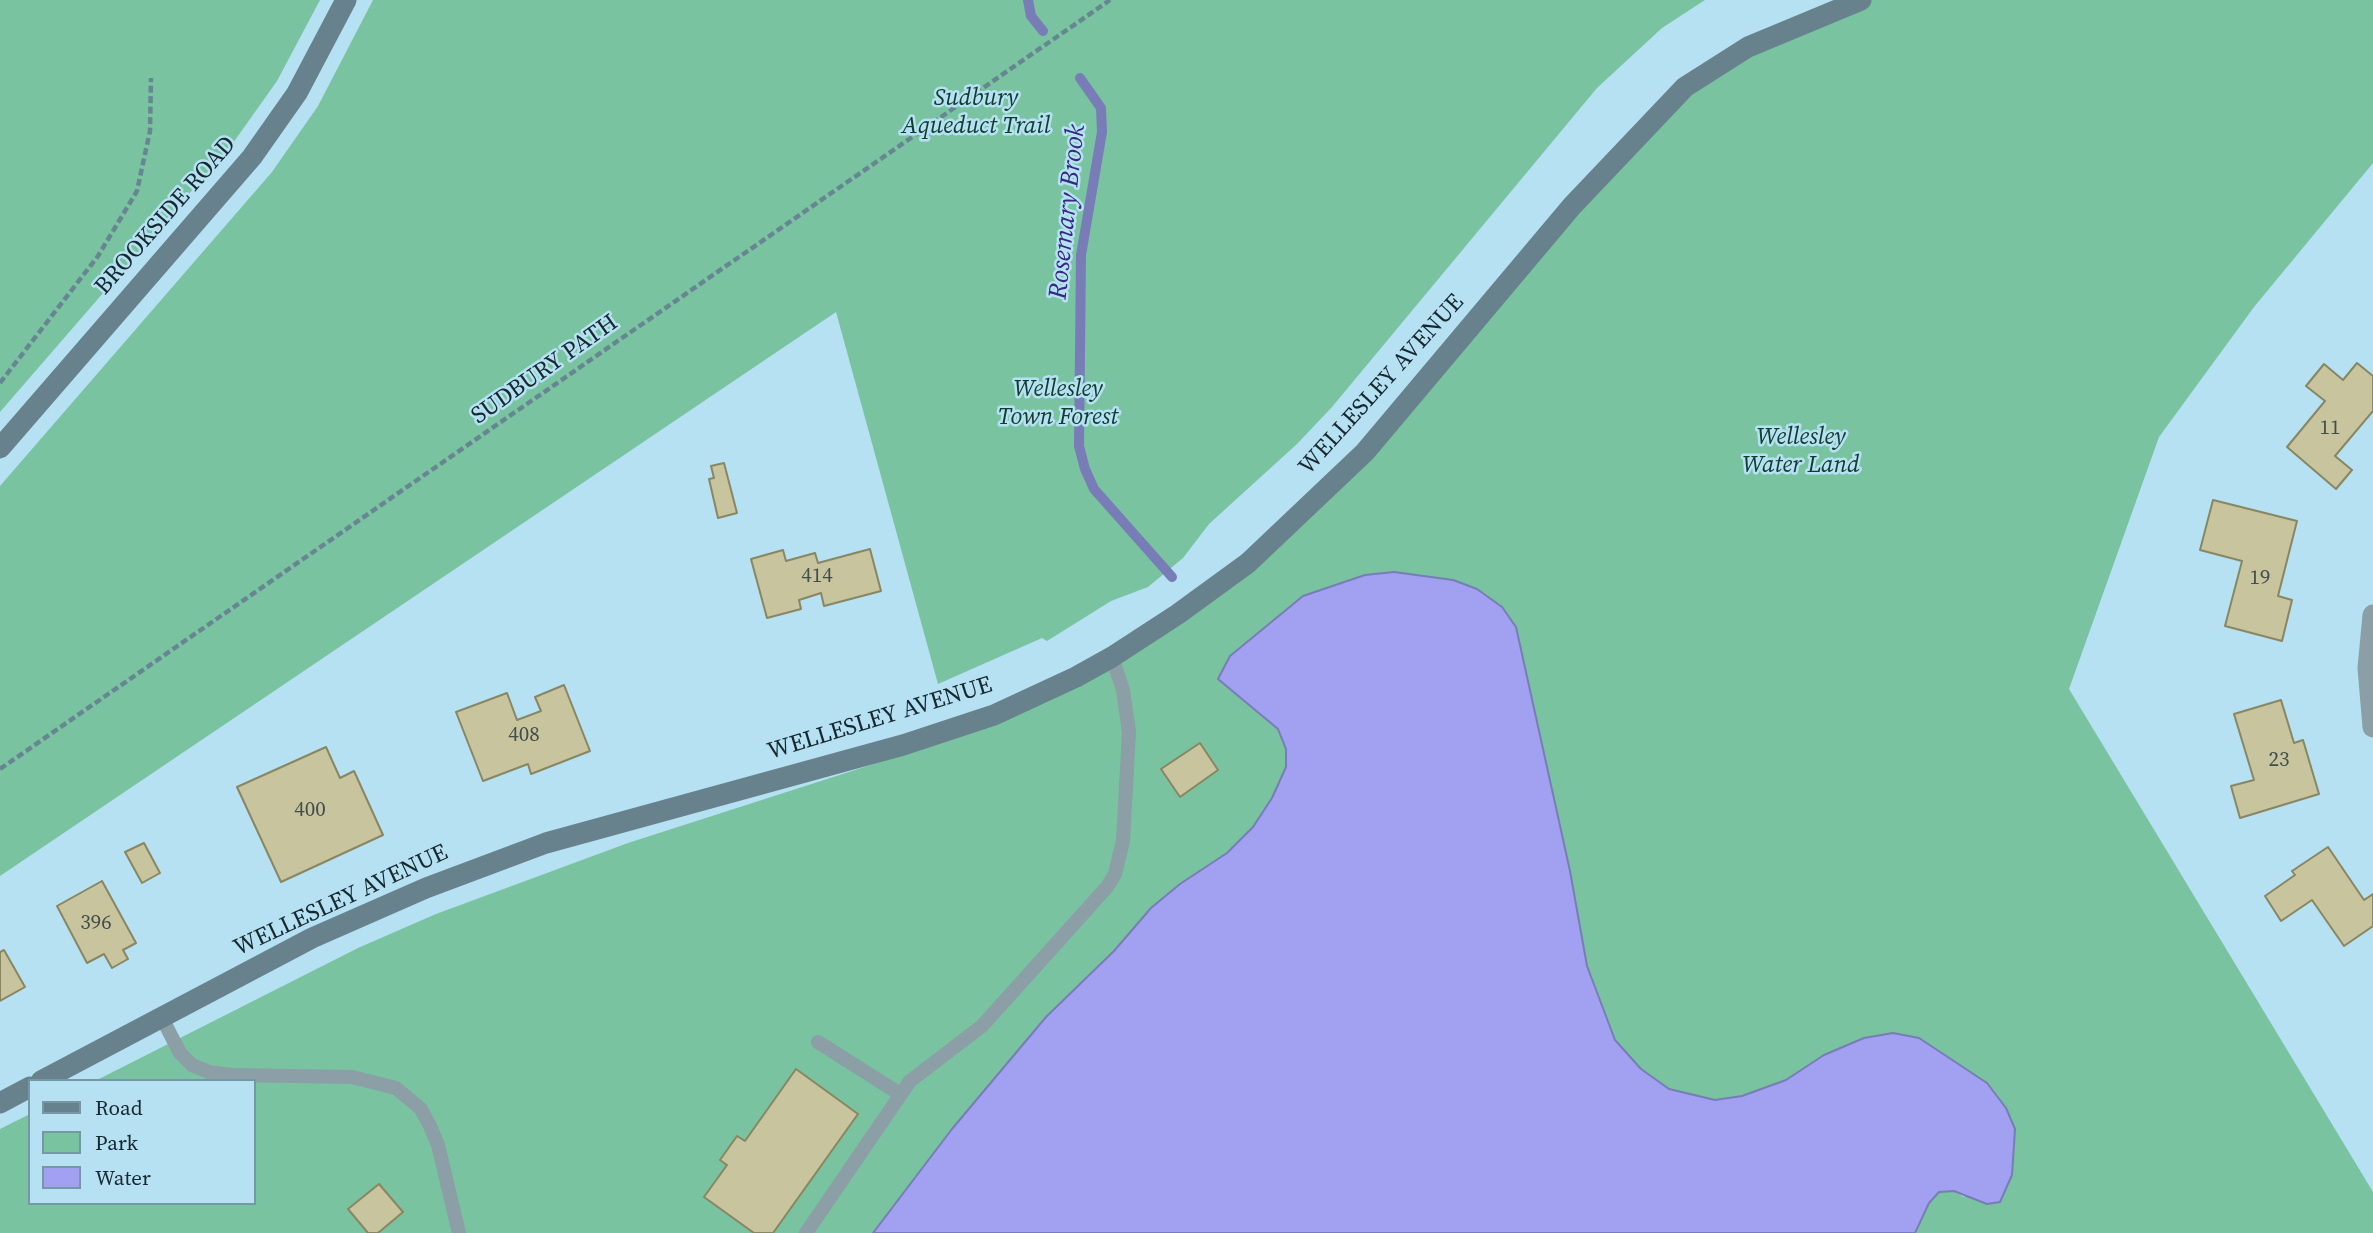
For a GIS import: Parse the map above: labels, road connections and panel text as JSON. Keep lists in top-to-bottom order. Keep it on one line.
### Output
{"streets":{"main road":["BROOKSIDE ROAD","WELLESLEY AVENUE"],"path":["SUDBURY PATH"]},"water":["Rosemary Brook"],"parks":["Sudbury Aqueduct Trail","Wellesley Town Forest","Wellesley Water Land"],"house_numbers":["11","414","19","408","23","400","396"],"legend":["Road","Park","Water"]}
